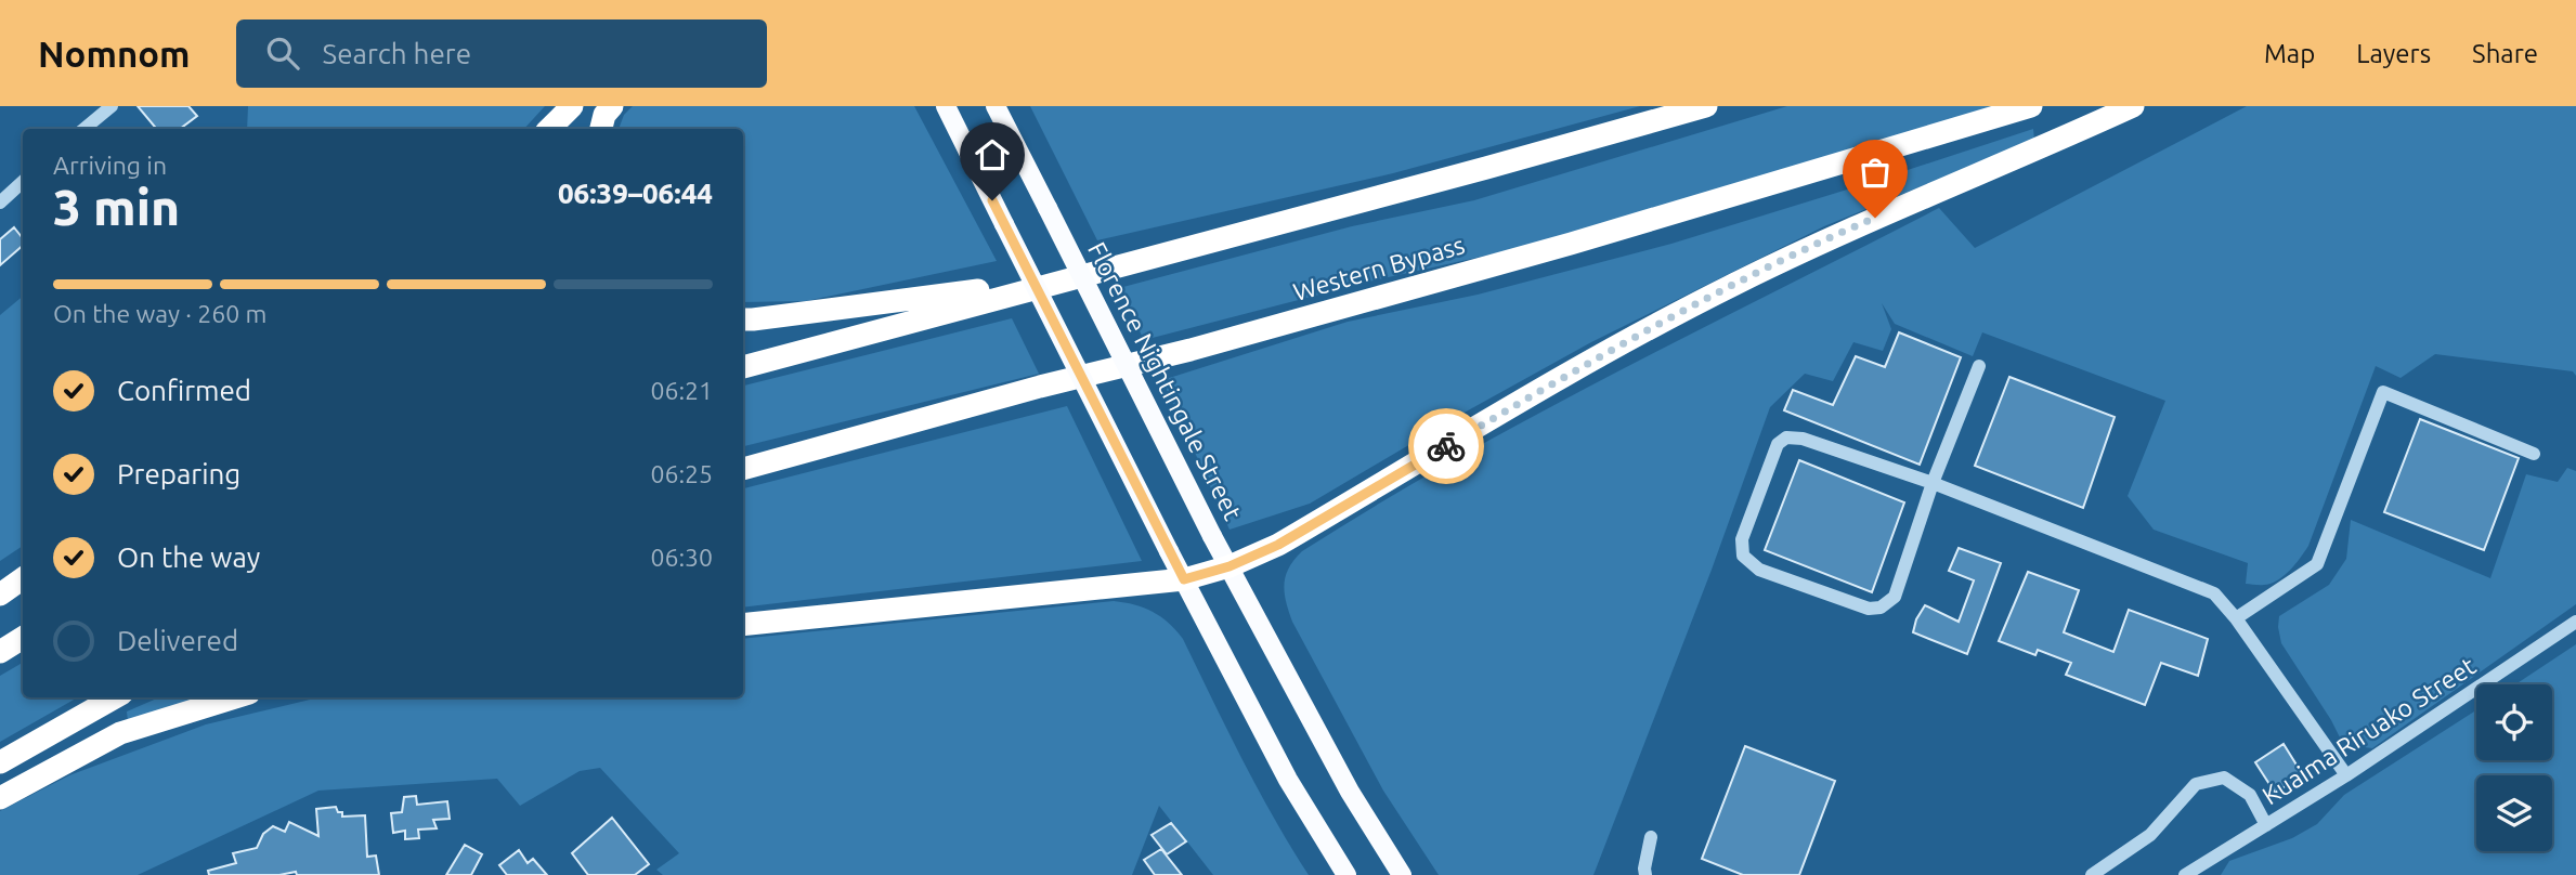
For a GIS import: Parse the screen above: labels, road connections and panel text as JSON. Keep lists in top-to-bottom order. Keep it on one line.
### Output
{"streets":{"highway":["Western Bypass"],"main road":["Florence Nightingale Street"],"street":["Kuaima Riruako Street"]},"page":{"header":"Nomnom","search":"Search here","nav":["Map","Layers","Share"],"heading":["3 min","Arriving in","06:39–06:44"],"bar":"On the way · 260 m","list":[["Confirmed","06:21"],["Preparing","06:25"],["On the way","06:30"],"Delivered"]}}
